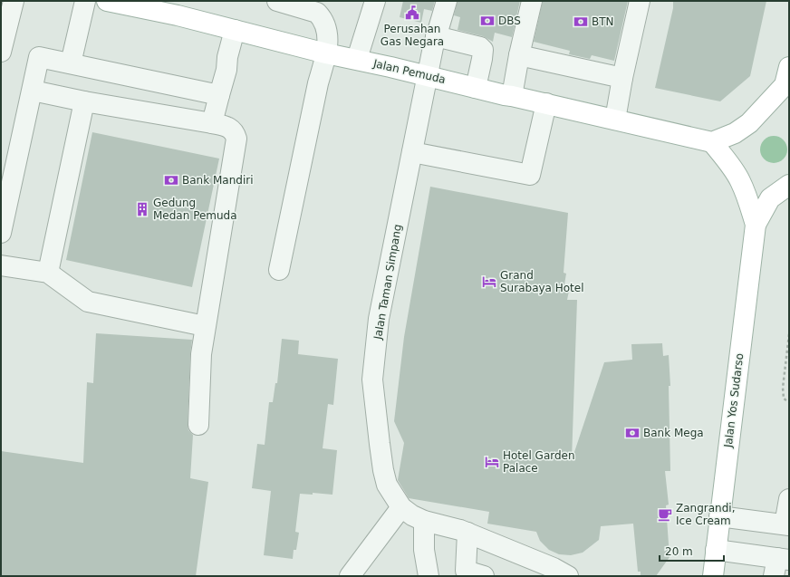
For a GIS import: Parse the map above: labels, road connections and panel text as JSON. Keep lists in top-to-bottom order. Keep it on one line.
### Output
{"streets":{"main road":["Jalan Pemuda","Jalan Yos Sudarso"],"street":["Jalan Taman Simpang"]},"crossings":[["Jalan Pemuda","Jalan Taman Simpang"]],"places":{"public building":["Perusahan Gas Negara"],"bank":["DBS","BTN","Bank Mandiri","Bank Mega"],"building":["Gedung Medan Pemuda"],"hotel":["Grand Surabaya Hotel","Hotel Garden Palace"],"cafe":["Zangrandi, Ice Cream"]},"scale_bar":"20 m"}
